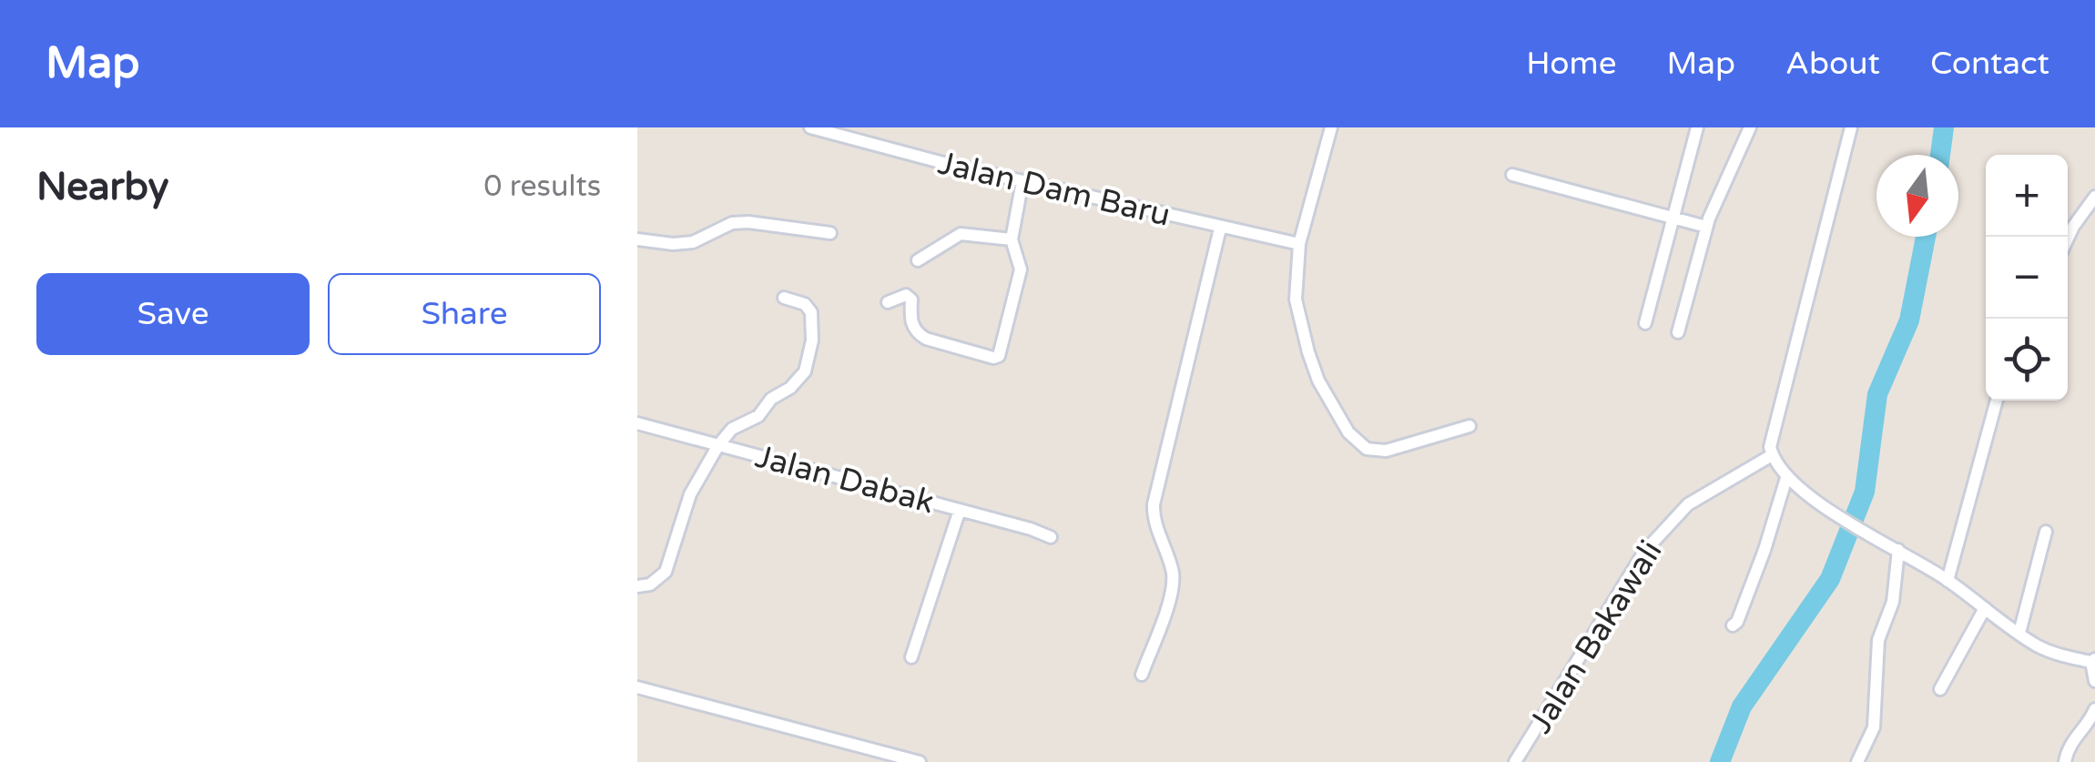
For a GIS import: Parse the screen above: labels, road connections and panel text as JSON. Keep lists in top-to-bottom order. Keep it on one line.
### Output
{"streets":{"street":["Jalan Dam Baru","Jalan Dabak","Jalan Bakawali"]},"north":"bottom","page":{"header":"Map","nav":["Home","Map","About","Contact"],"heading":["Nearby","0 results"],"map_buttons":["+","−"],"buttons":["Save","Share"]}}
